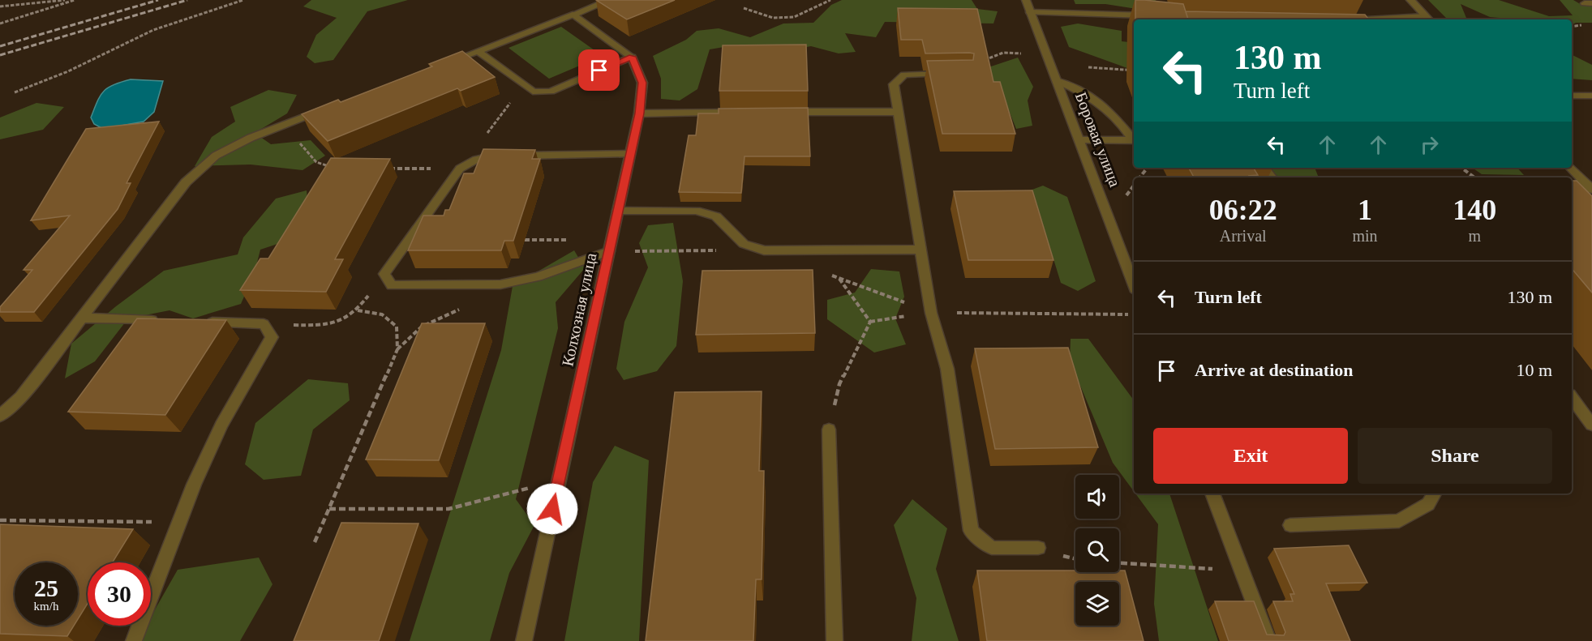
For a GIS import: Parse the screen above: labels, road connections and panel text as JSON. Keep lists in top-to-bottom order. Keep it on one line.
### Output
{"streets":{"street":["Боровая улица","Колхозная улица"]},"page":{"turn":["130 m","Turn left"],"eta":["06:22","Arrival","1","min","140","m"],"list":[{"name":"Turn left","value":"130 m"},{"name":"Arrive at destination","value":"10 m"}],"buttons":["Exit","Share"],"speed":"25 km/h","limit":"30"}}
